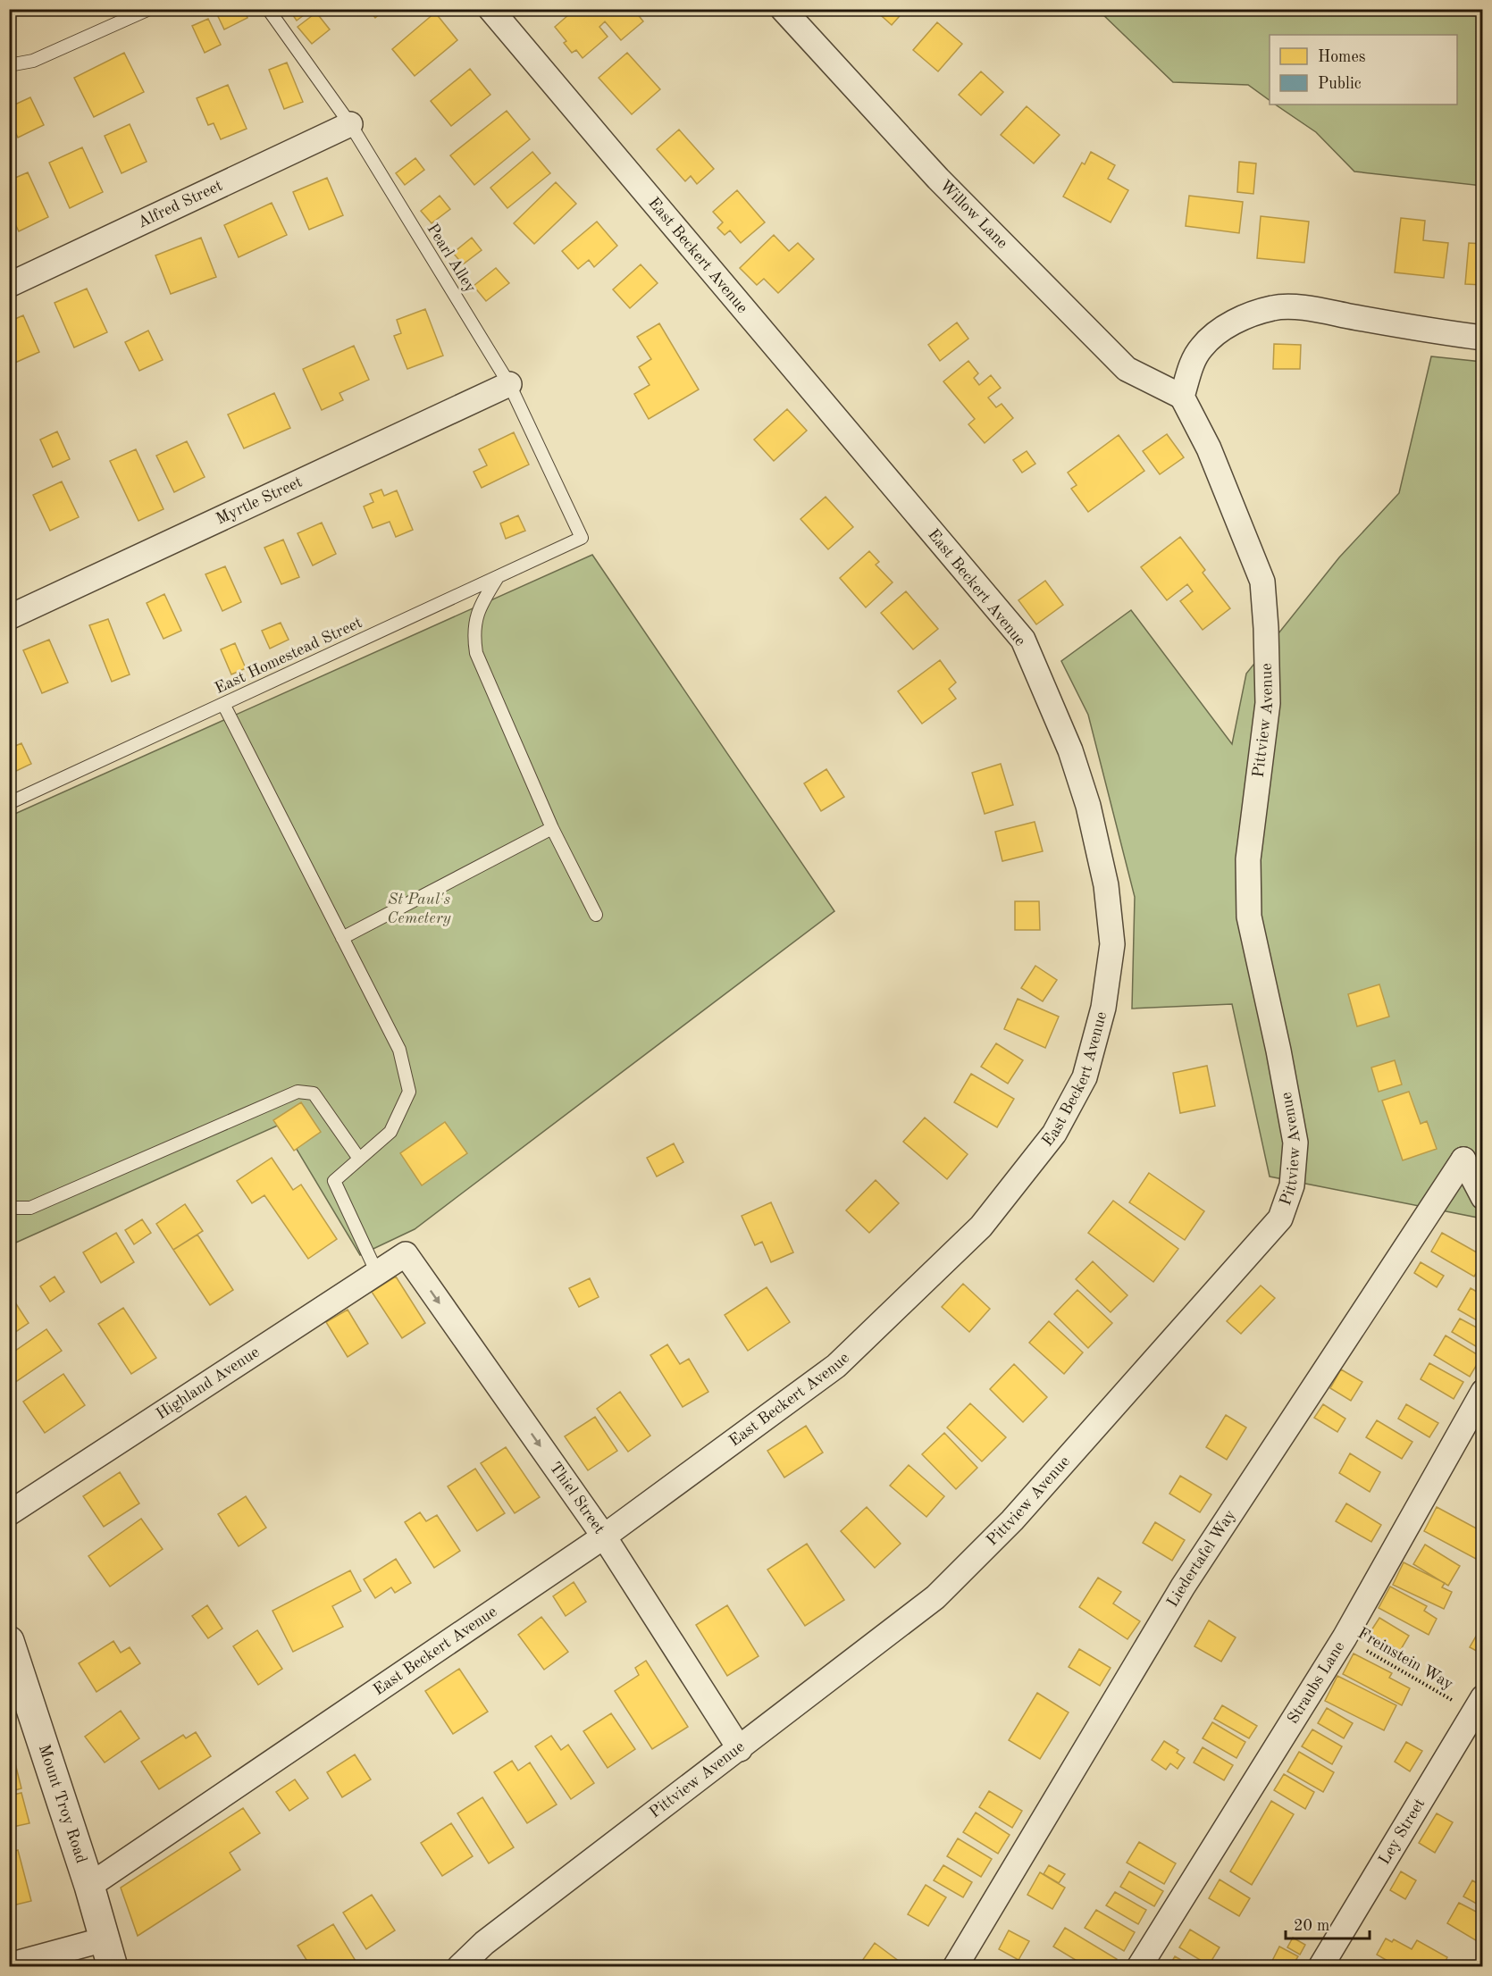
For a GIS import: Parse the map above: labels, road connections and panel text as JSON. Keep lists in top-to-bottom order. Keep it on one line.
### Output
{"streets":{"street":["Alfred Street","Willow Lane","East Beckert Avenue","Myrtle Street","Pittview Avenue","Highland Avenue","Thiel Street","Liedertafel Way","Straubs Lane","Mount Troy Road","Ley Street"],"lane":["Pearl Alley","East Homestead Street"],"path":["Freinstein Way"]},"crossings":[["Alfred Street","Pearl Alley"],["Willow Lane","Pittview Avenue"],["East Beckert Avenue","Thiel Street"],["East Beckert Avenue","Mount Troy Road"],["Pearl Alley","Myrtle Street"],["Pearl Alley","East Homestead Street"],["Pittview Avenue","Thiel Street"],["Highland Avenue","Thiel Street"],["Freinstein Way","Straubs Lane"],["Freinstein Way","Ley Street"]],"one_way":["Thiel Street"],"parks":["St Paul's Cemetery"],"legend":["Homes","Public"],"scale_bar":"20 m"}
